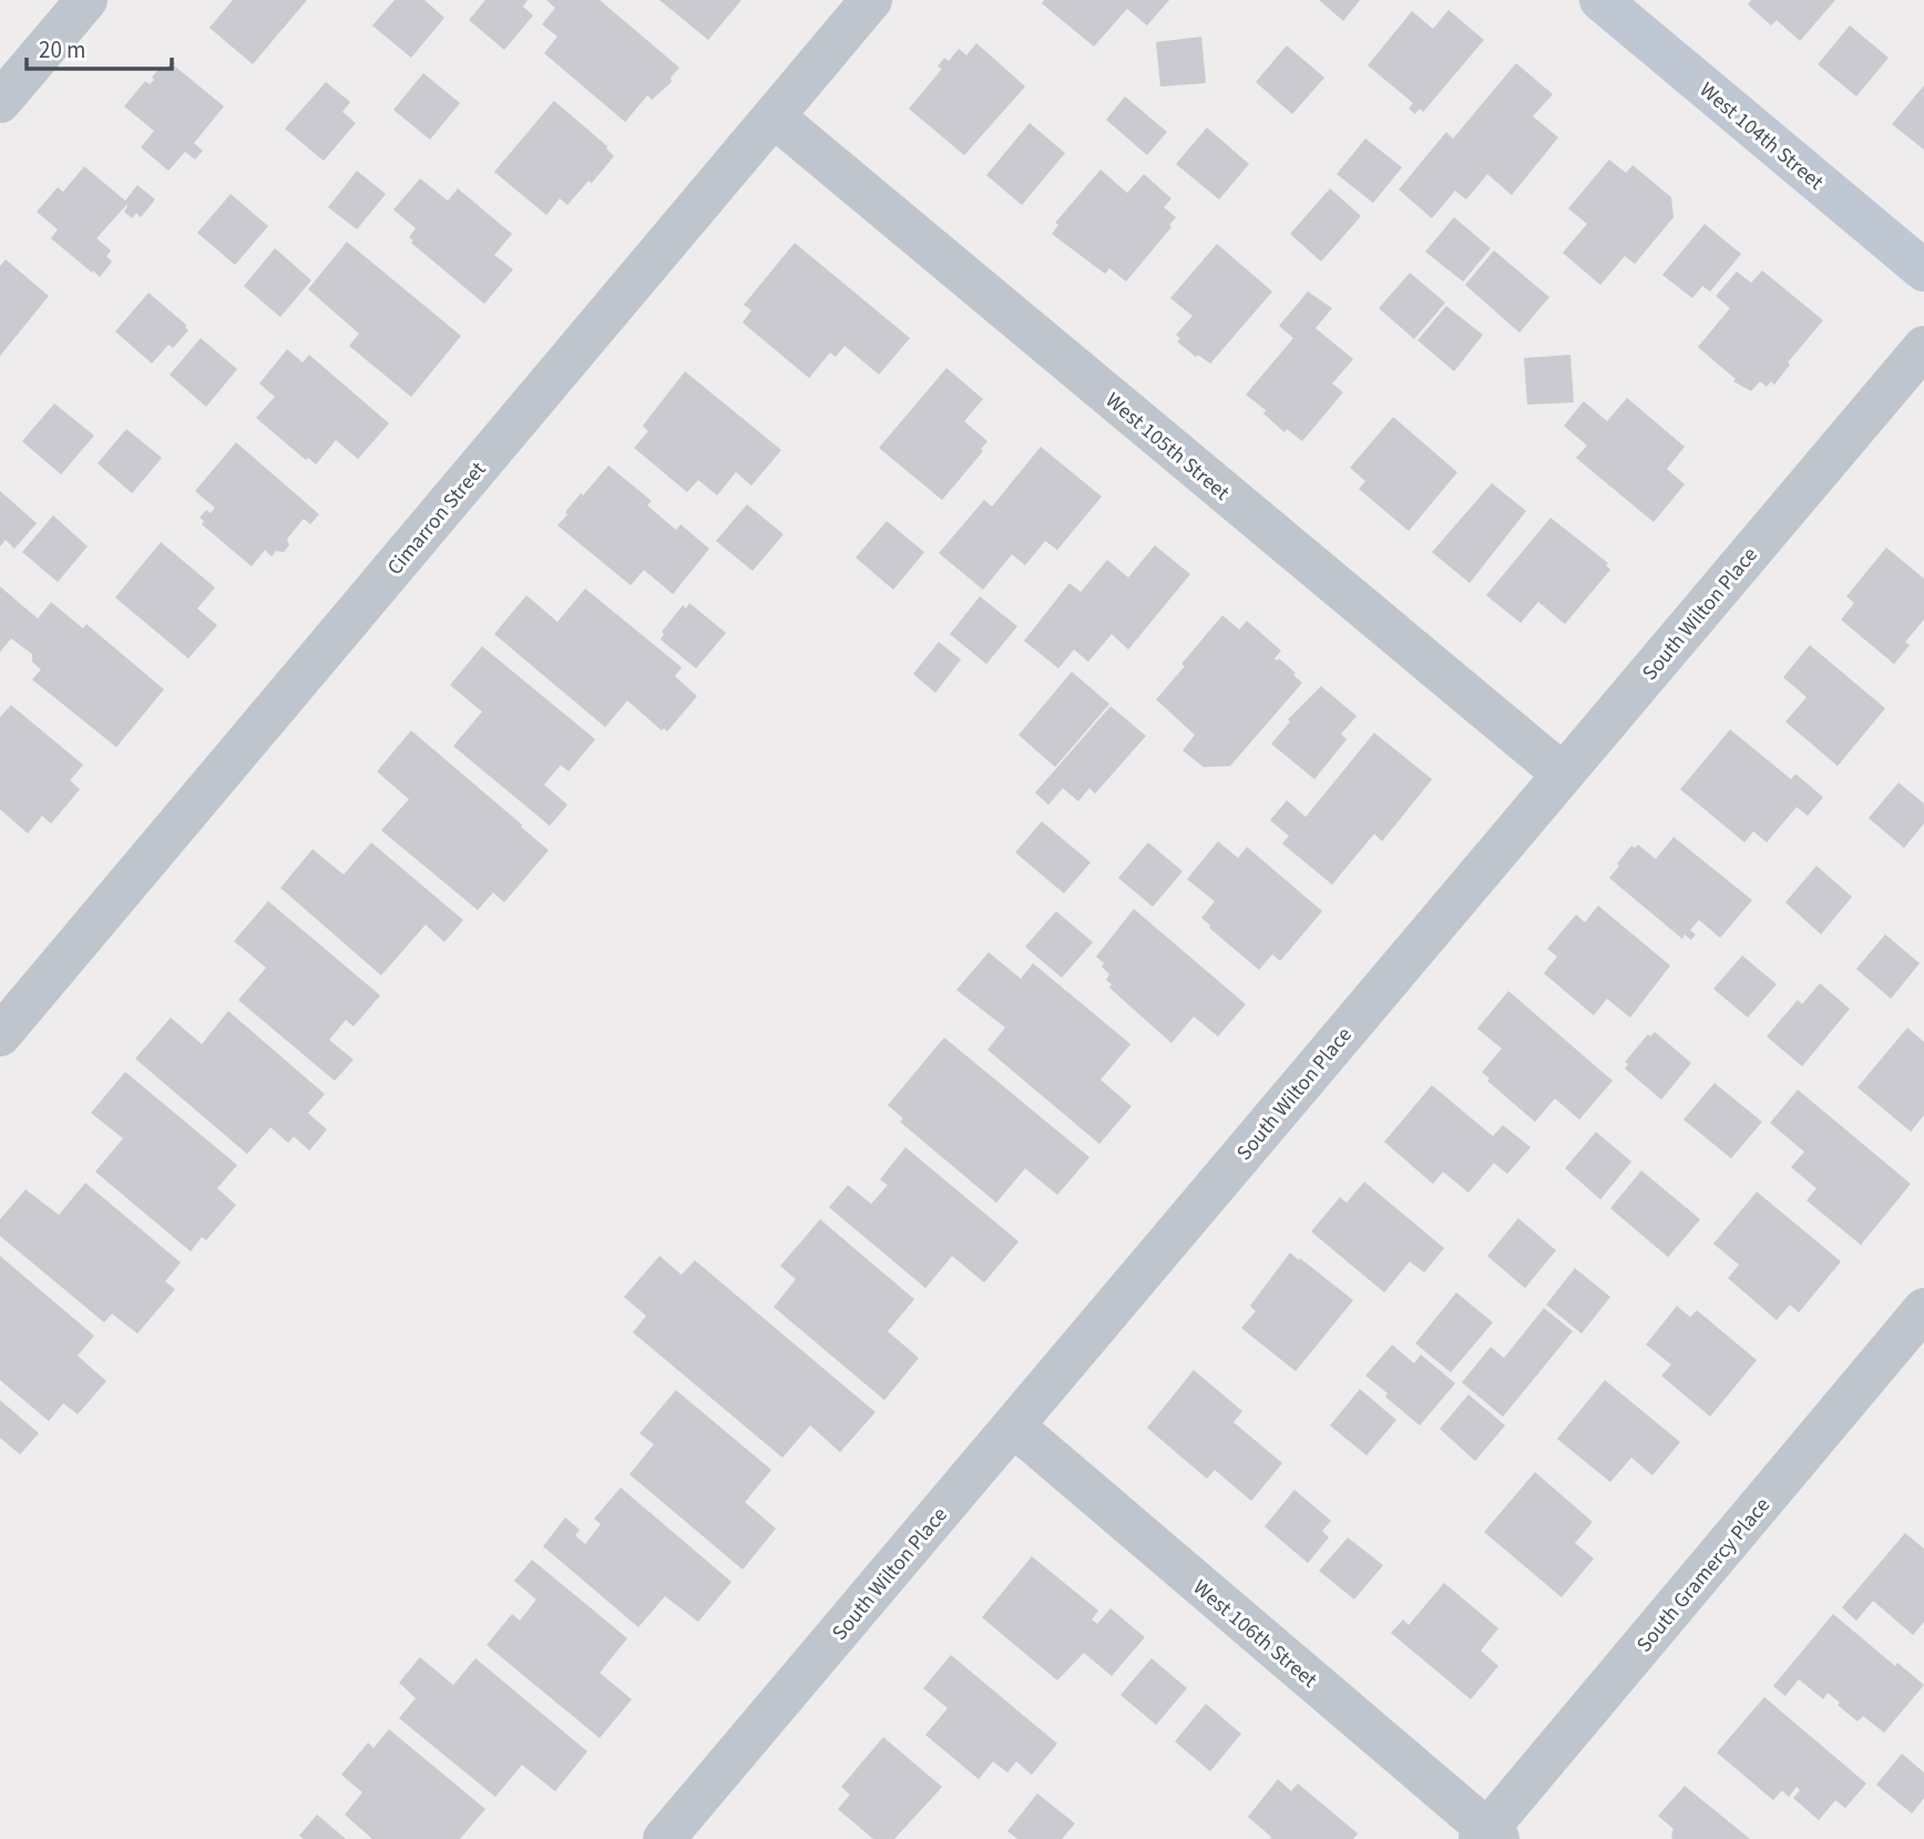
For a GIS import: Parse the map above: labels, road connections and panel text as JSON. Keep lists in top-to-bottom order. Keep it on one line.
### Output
{"streets":{"street":["West 104th Street","West 105th Street","Cimarron Street","South Wilton Place","South Gramercy Place","West 106th Street"]},"crossings":[["West 105th Street","Cimarron Street"],["West 105th Street","South Wilton Place"],["South Wilton Place","West 106th Street"],["South Gramercy Place","West 106th Street"]],"scale_bar":"20 m"}
